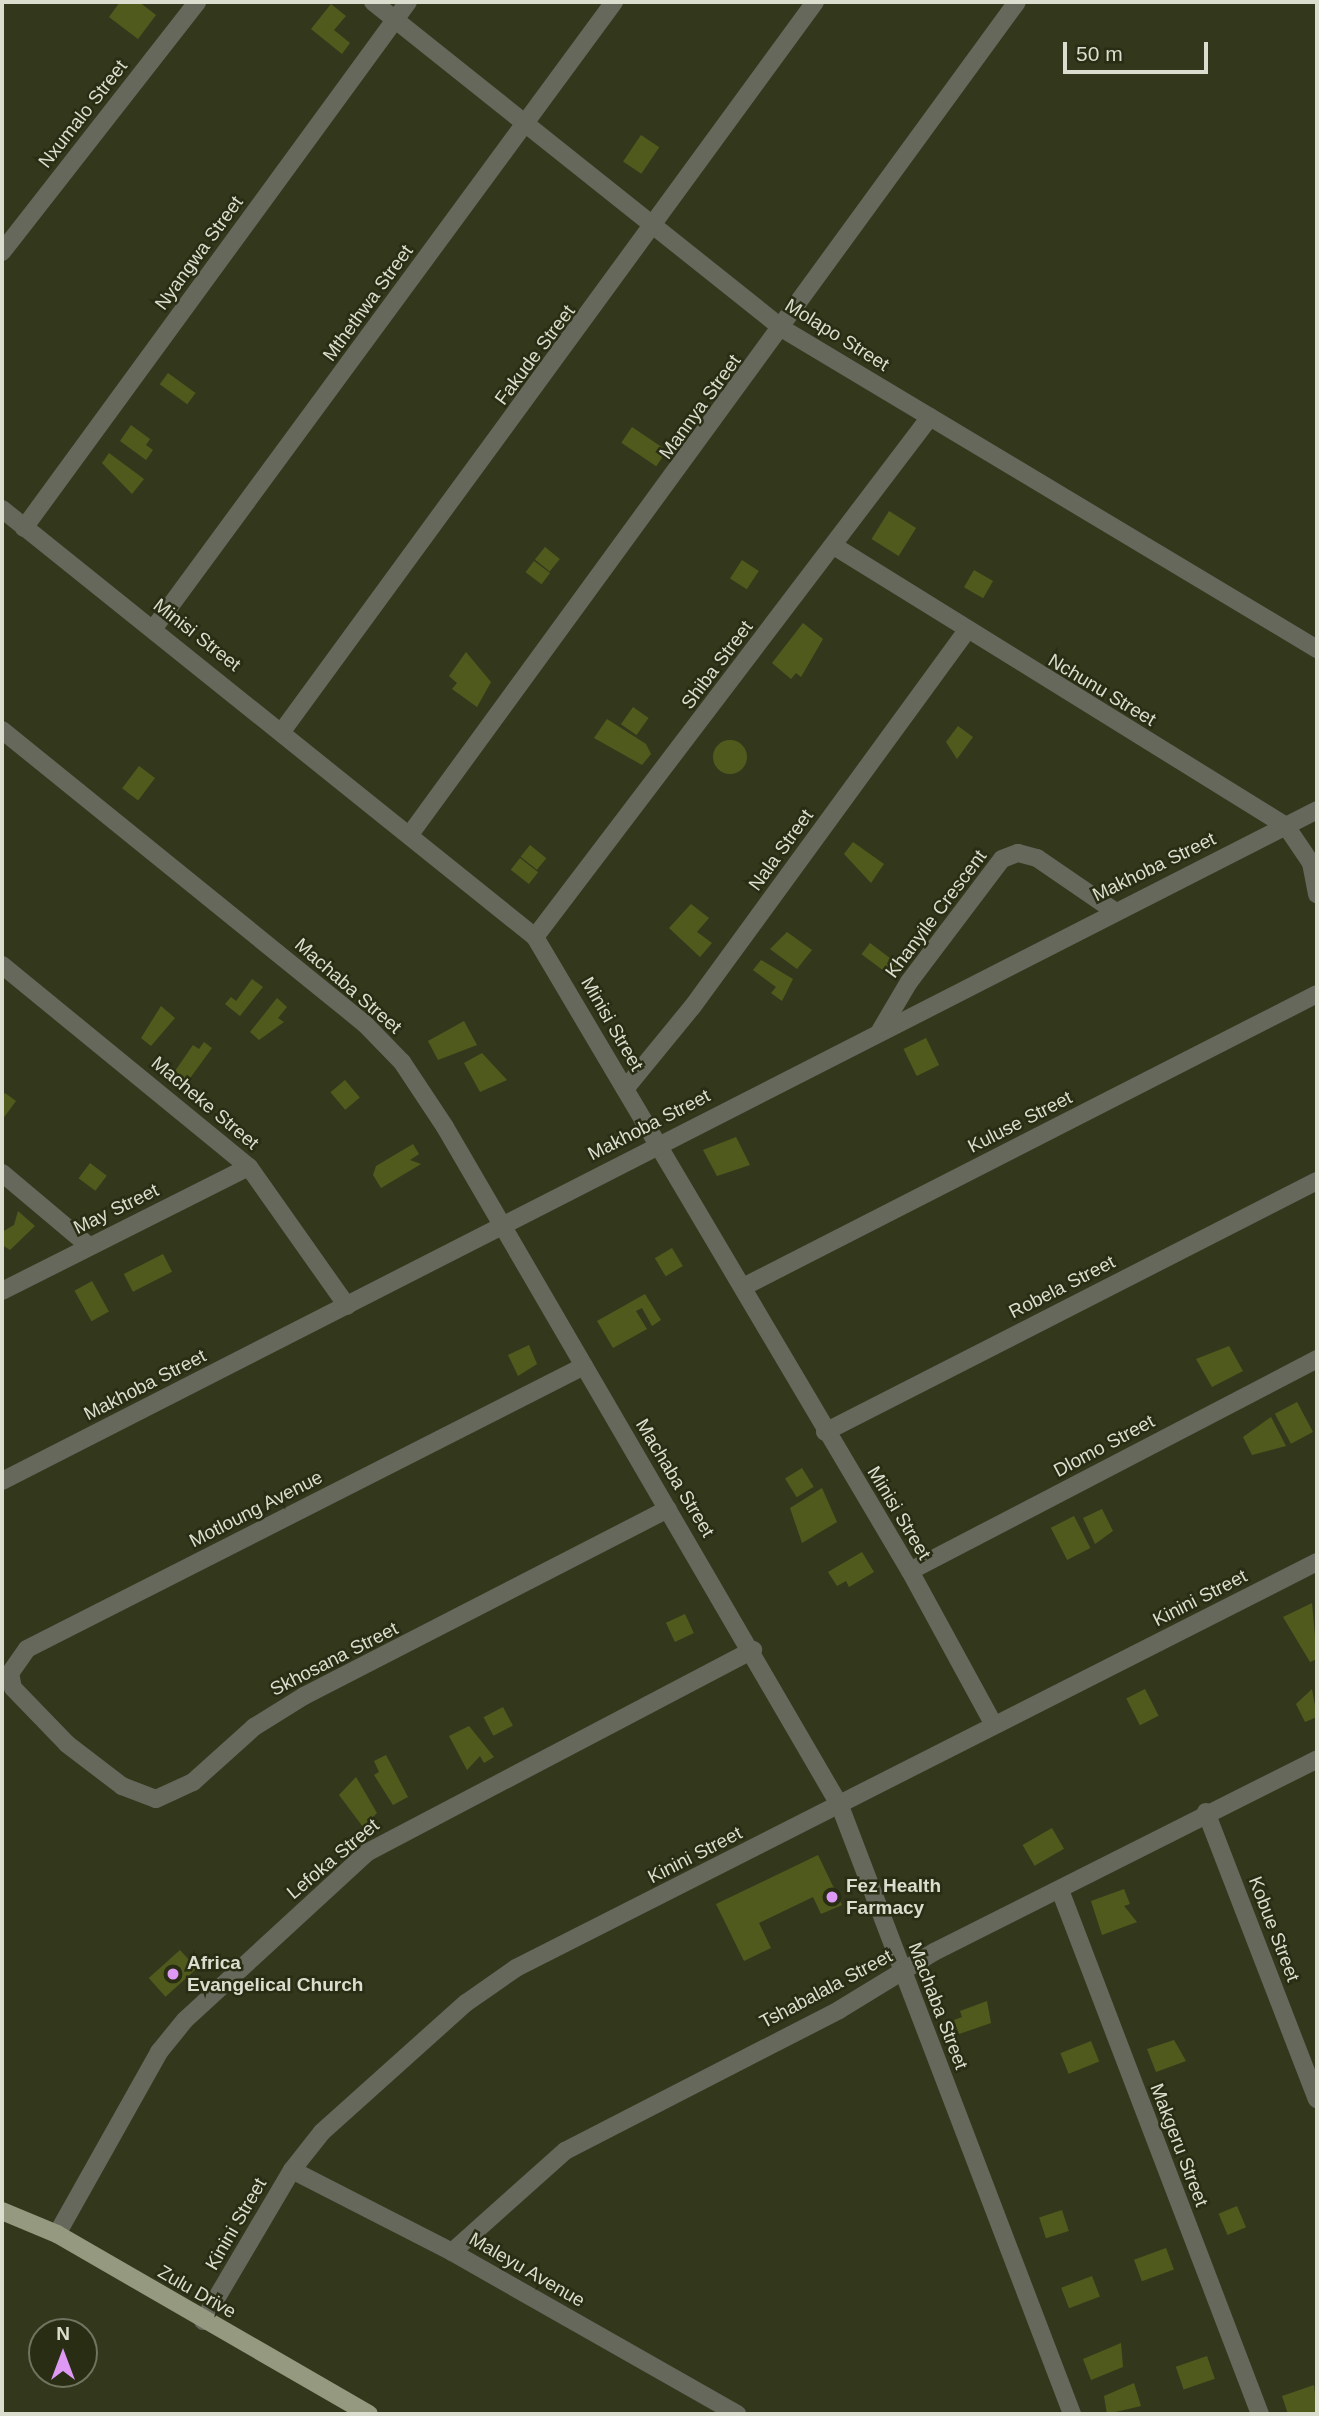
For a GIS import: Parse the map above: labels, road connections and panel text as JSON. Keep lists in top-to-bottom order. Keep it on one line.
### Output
{"streets":{"main road":["Zulu Drive"],"street":["Nxumalo Street","Nyangwa Street","Mthethwa Street","Molapo Street","Fakude Street","Mannya Street","Minisi Street","Shiba Street","Nchunu Street","Nala Street","Makhoba Street","Khanyile Crescent","Machaba Street","Macheke Street","Kuluse Street","May Street","Robela Street","Dlomo Street","Motloung Avenue","Kinini Street","Skhosana Street","Lefoka Street","Kobue Street","Tshabalala Street","Makgeru Street","Maleyu Avenue"]},"crossings":[["Nyangwa Street","Molapo Street"],["Nyangwa Street","Minisi Street"],["Mthethwa Street","Molapo Street"],["Mthethwa Street","Minisi Street"],["Molapo Street","Fakude Street"],["Molapo Street","Mannya Street"],["Molapo Street","Shiba Street"],["Fakude Street","Minisi Street"],["Mannya Street","Minisi Street"],["Minisi Street","Shiba Street"],["Minisi Street","Nala Street"],["Minisi Street","Makhoba Street"],["Minisi Street","Kuluse Street"],["Minisi Street","Robela Street"],["Minisi Street","Dlomo Street"],["Minisi Street","Kinini Street"],["Shiba Street","Nchunu Street"],["Nchunu Street","Nala Street"],["Nchunu Street","Makhoba Street"],["Makhoba Street","Khanyile Crescent"],["Makhoba Street","Machaba Street"],["Makhoba Street","Macheke Street"],["Machaba Street","Motloung Avenue"],["Machaba Street","Kinini Street"],["Machaba Street","Skhosana Street"],["Machaba Street","Lefoka Street"],["Machaba Street","Tshabalala Street"],["Macheke Street","May Street"],["Motloung Avenue","Skhosana Street"],["Kinini Street","Maleyu Avenue"],["Kinini Street","Zulu Drive"],["Lefoka Street","Zulu Drive"],["Kobue Street","Tshabalala Street"],["Tshabalala Street","Makgeru Street"],["Tshabalala Street","Maleyu Avenue"]],"places":["Fez Health Farmacy","Africa Evangelical Church"],"scale_bar":"50 m","north":"top"}
